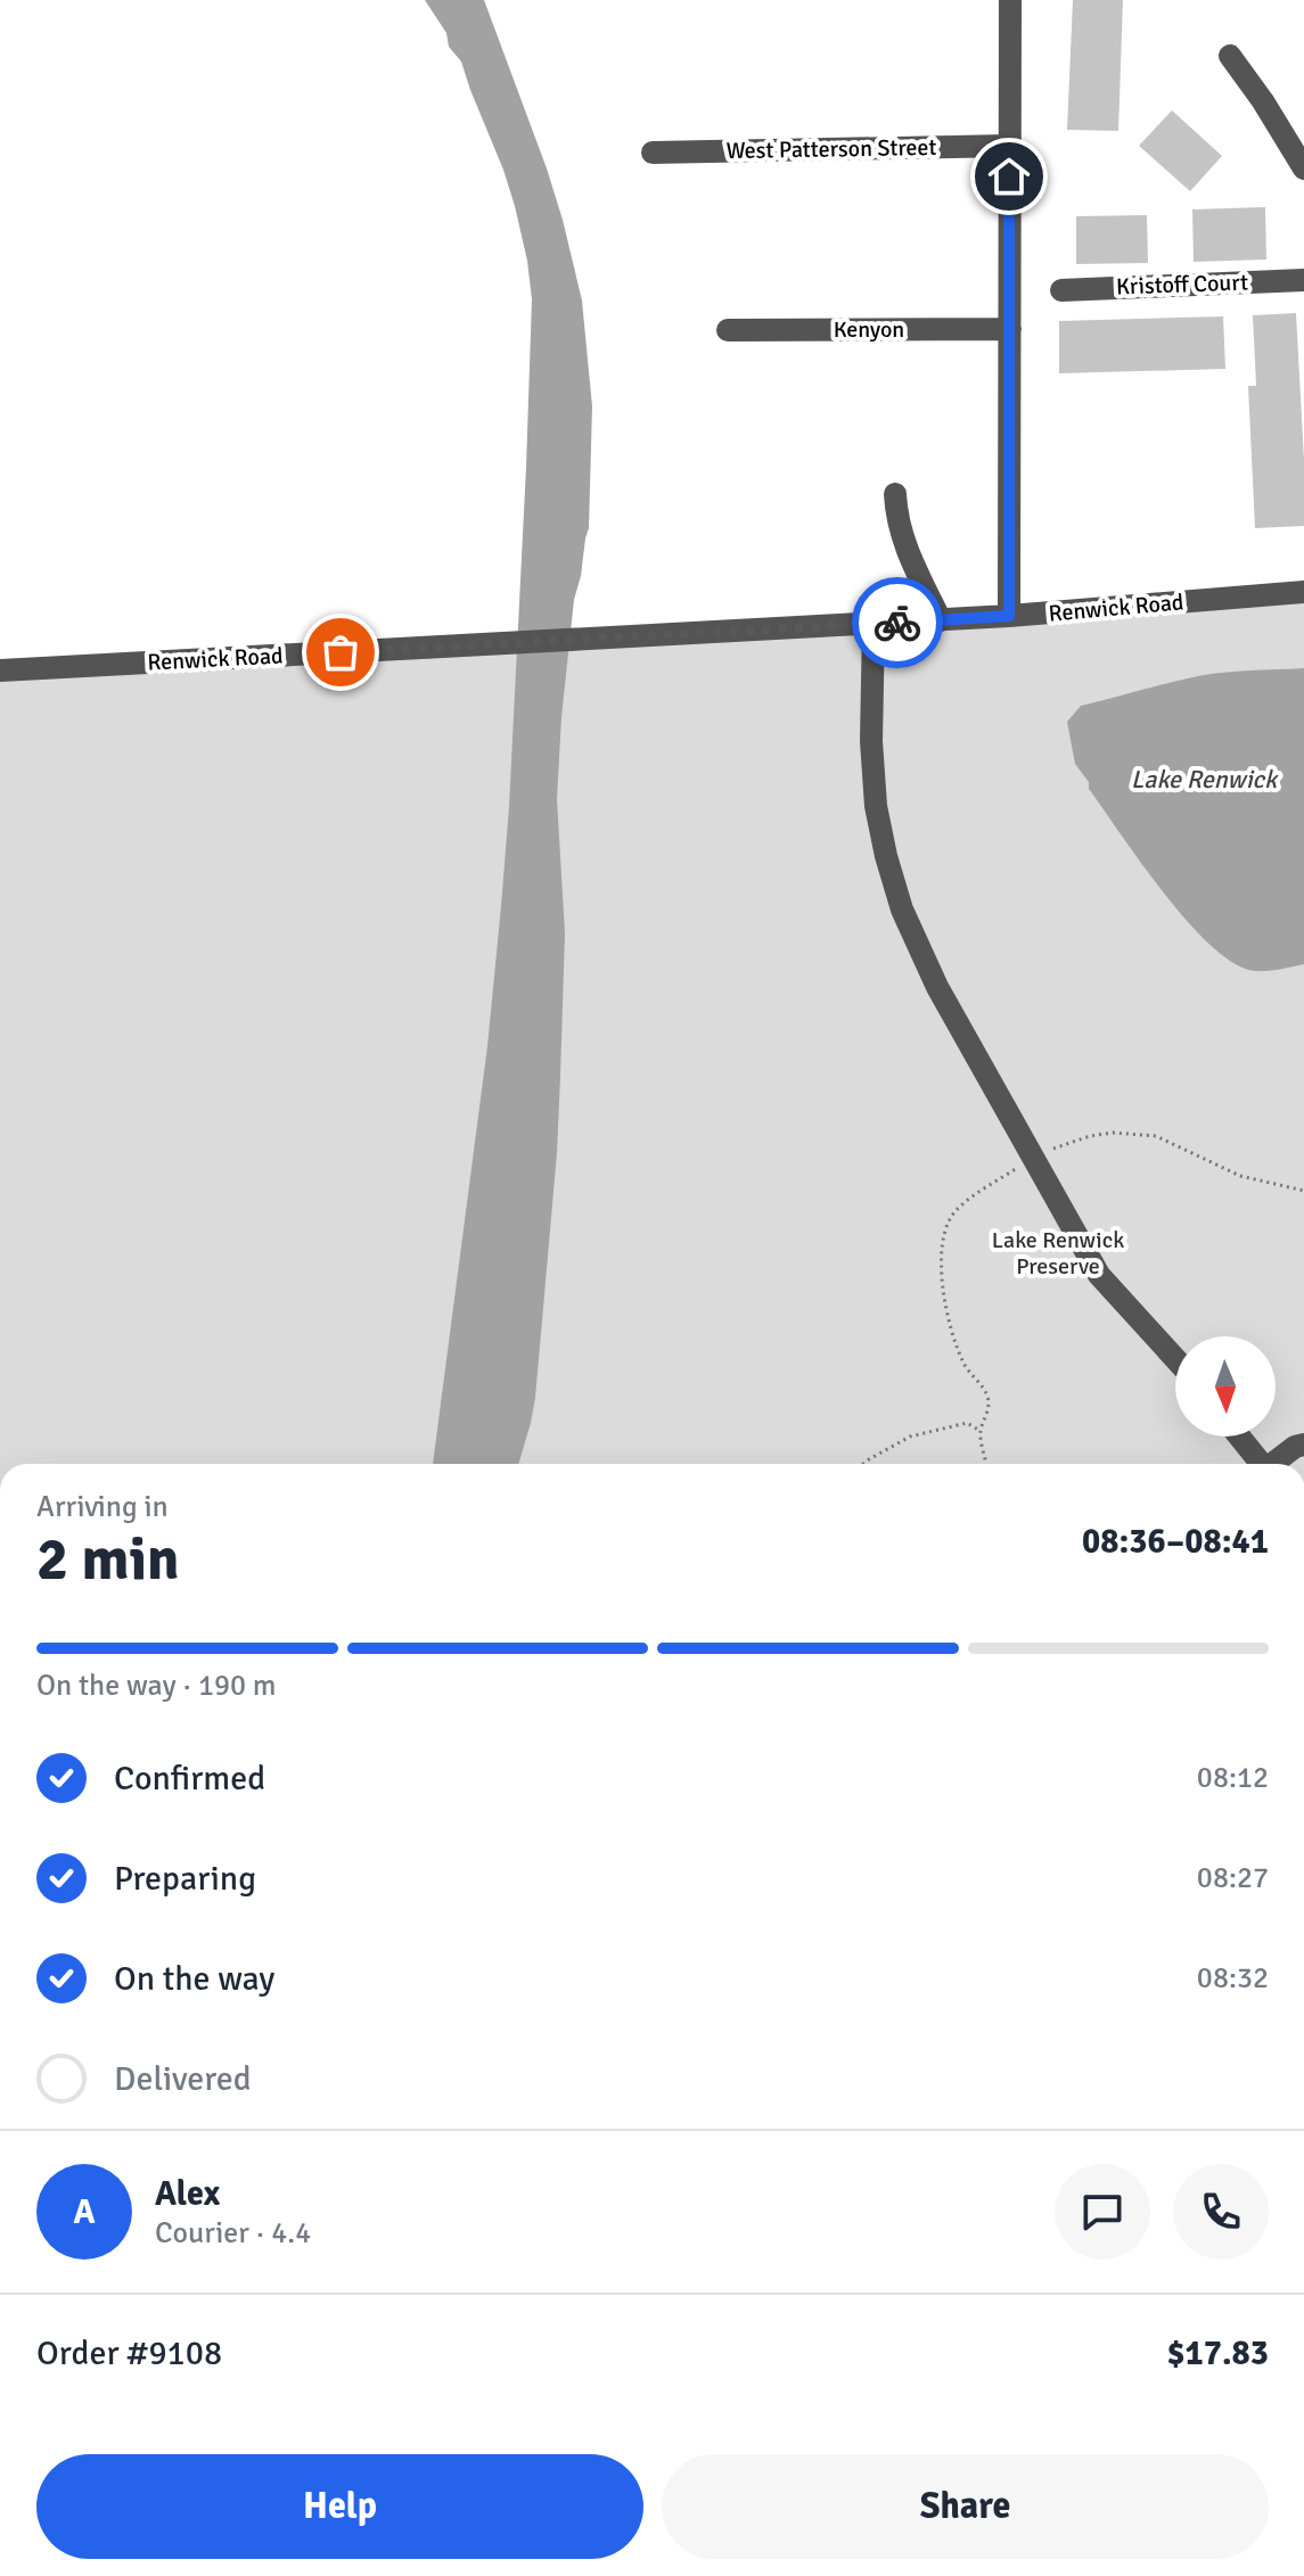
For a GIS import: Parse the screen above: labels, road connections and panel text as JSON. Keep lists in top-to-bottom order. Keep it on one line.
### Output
{"streets":{"street":["West Patterson Street","Kristoff Court","Kenyon","Renwick Road"]},"water":["Lake Renwick"],"parks":["Lake Renwick Preserve"],"north":"bottom","page":{"heading":["2 min","Arriving in","08:36–08:41"],"panel":["Alex","Courier · 4.4","Order #9108","$17.83"],"bar":"On the way · 190 m","list":[["Confirmed","08:12"],["Preparing","08:27"],["On the way","08:32"],"Delivered"],"round":"A","buttons":["Help","Share"]}}
